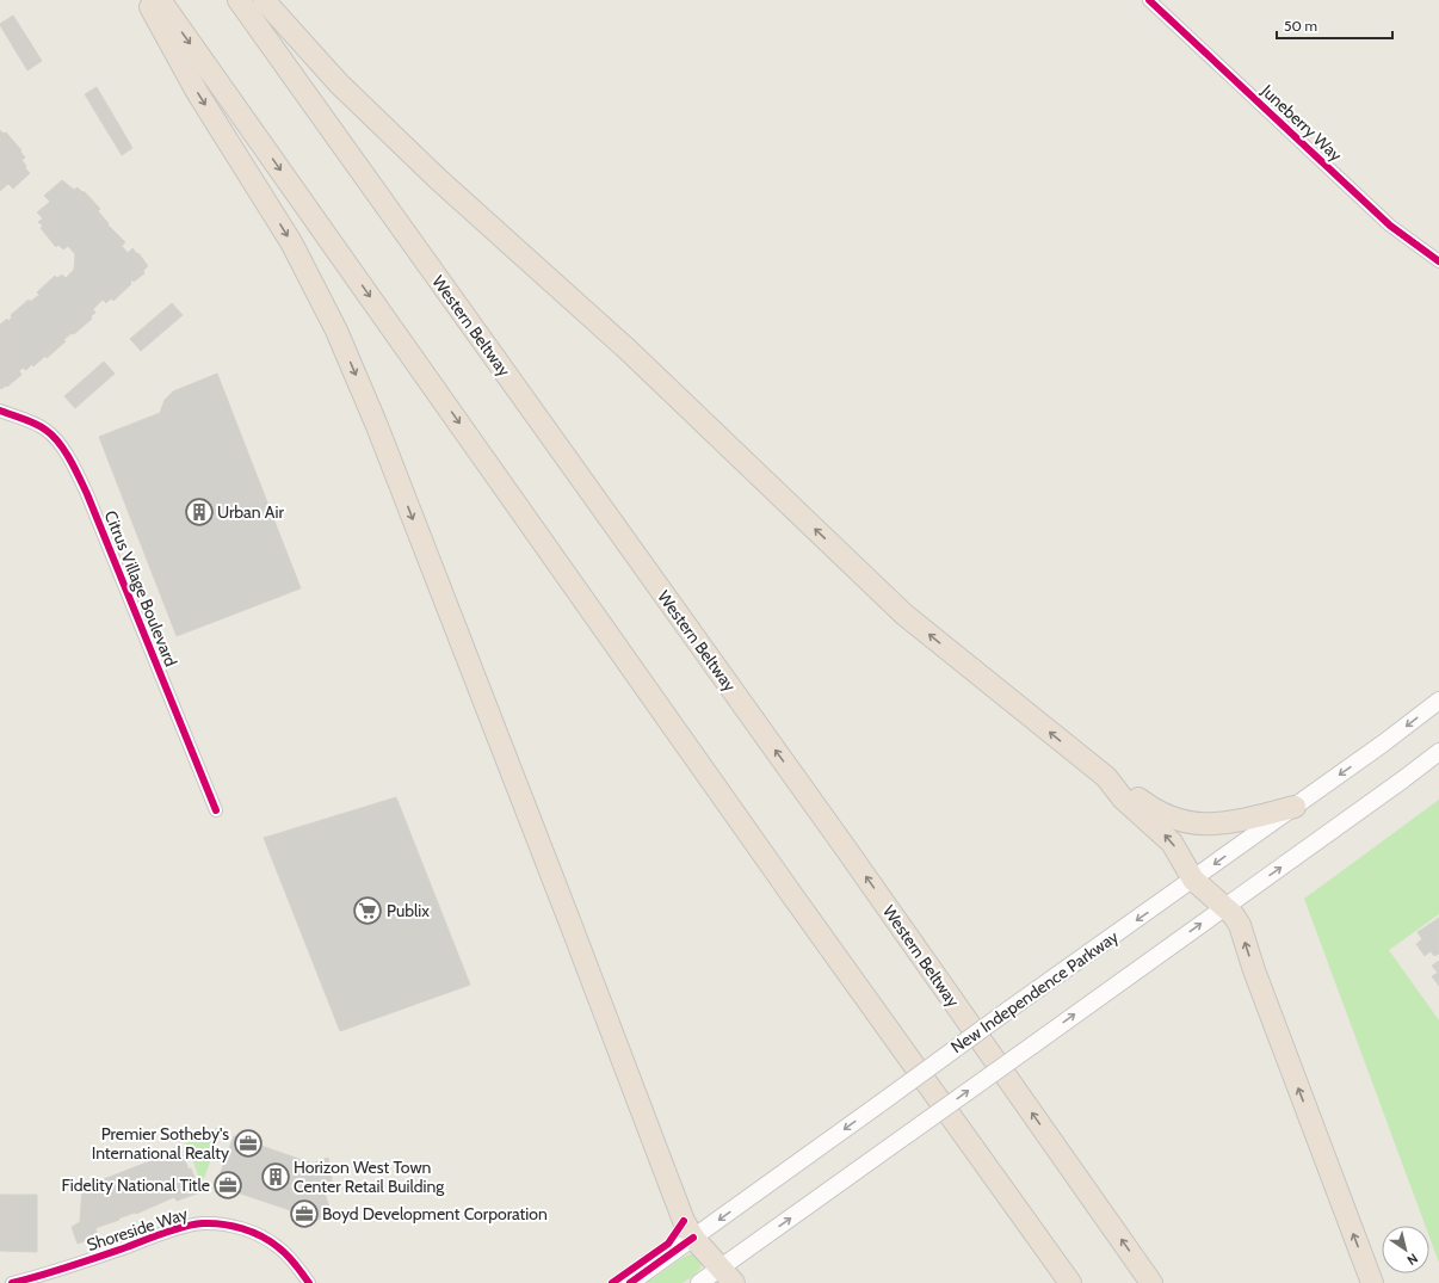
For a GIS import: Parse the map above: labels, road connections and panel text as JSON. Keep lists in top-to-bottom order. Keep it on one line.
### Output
{"streets":{"highway":["Western Beltway"],"main road":["New Independence Parkway"],"street":["Juneberry Way","Citrus Village Boulevard","Shoreside Way"]},"places":{"building":["Urban Air","Horizon West Town Center Retail Building"],"supermarket":["Publix"],"office":["Premier Sotheby's International Realty","Fidelity National Title","Boyd Development Corporation"]},"scale_bar":"50 m","north":"bottom right"}
